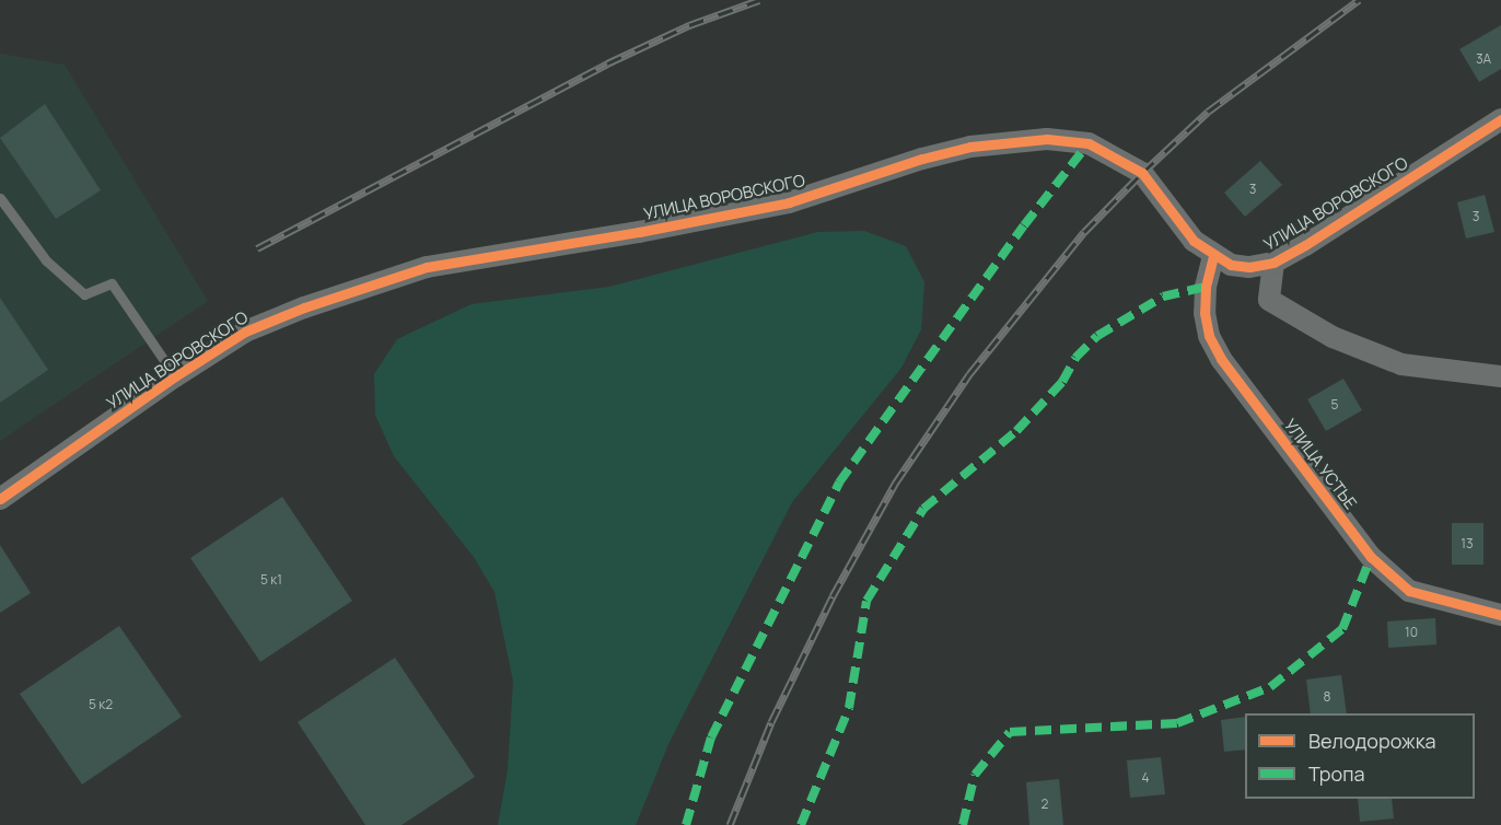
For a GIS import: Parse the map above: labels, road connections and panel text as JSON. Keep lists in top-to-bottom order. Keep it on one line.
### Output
{"streets":{"street":["УЛИЦА ВОРОВСКОГО","УЛИЦА УСТЬЕ"]},"crossings":[["УЛИЦА ВОРОВСКОГО","УЛИЦА УСТЬЕ"]],"house_numbers":["3А","3","3","5","13","5 к1","10","8","5 к2","4","2"],"legend":["Велодорожка","Тропа"]}
